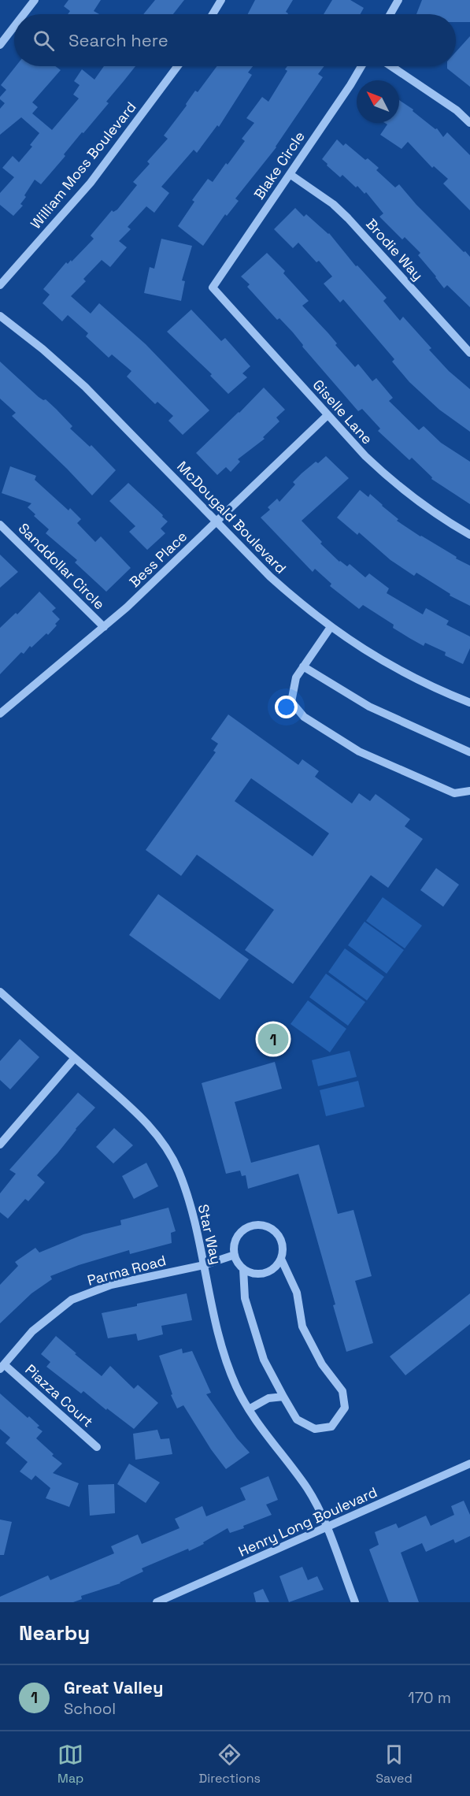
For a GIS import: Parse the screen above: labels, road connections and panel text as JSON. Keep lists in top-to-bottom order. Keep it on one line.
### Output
{"streets":{"street":["William Moss Boulevard","Blake Circle","Brodie Way","Giselle Lane","McDougald Boulevard","Bess Place","Sanddollar Circle","Star Way","Parma Road","Piazza Court","Henry Long Boulevard"]},"crossings":[["Blake Circle","Brodie Way"],["Blake Circle","Giselle Lane"],["Giselle Lane","Bess Place"],["McDougald Boulevard","Bess Place"],["Bess Place","Sanddollar Circle"],["Star Way","Parma Road"],["Star Way","Henry Long Boulevard"],["Parma Road","Piazza Court"]],"north":"top left","page":{"search":"Search here","pins":"1","heading":"Nearby","list":[{"mark":"1","name":"Great Valley","note":"School","value":"170 m"}],"nav":["Map","Directions","Saved"]}}
